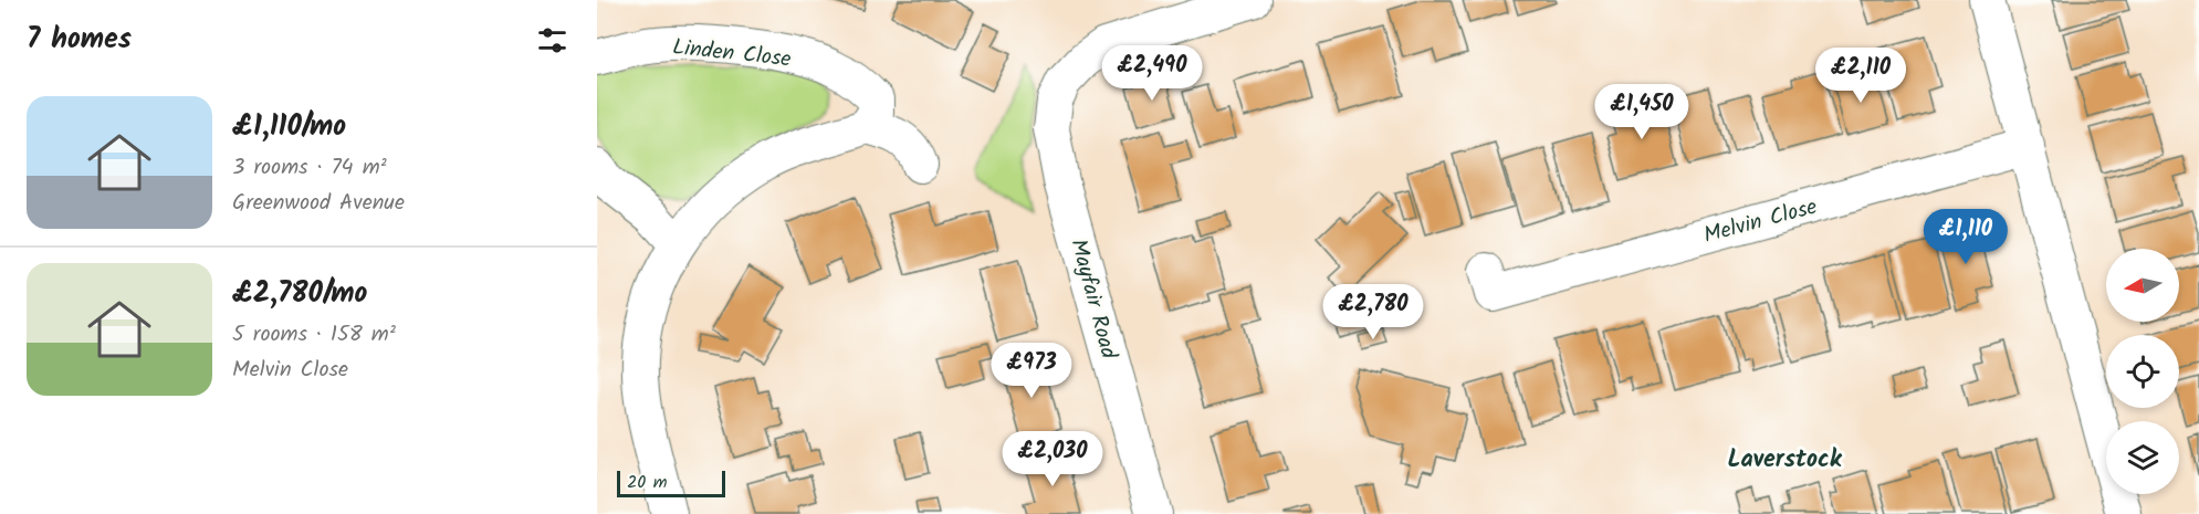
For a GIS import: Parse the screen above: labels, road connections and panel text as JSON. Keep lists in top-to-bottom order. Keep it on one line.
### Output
{"streets":{"street":["Linden Close","Melvin Close","Mayfair Road"]},"districts":["Laverstock"],"scale_bar":"20 m","north":"left","page":{"heading":"7 homes","price":["£2,490","£2,110","£1,450","£1,110","£2,780","£973","£2,030"],"list":[{"name":"£1,110/mo","note":"3 rooms · 74 m² · Greenwood Avenue"},{"name":"£2,780/mo","note":"5 rooms · 158 m² · Melvin Close"}],"scale":"20 m"}}
